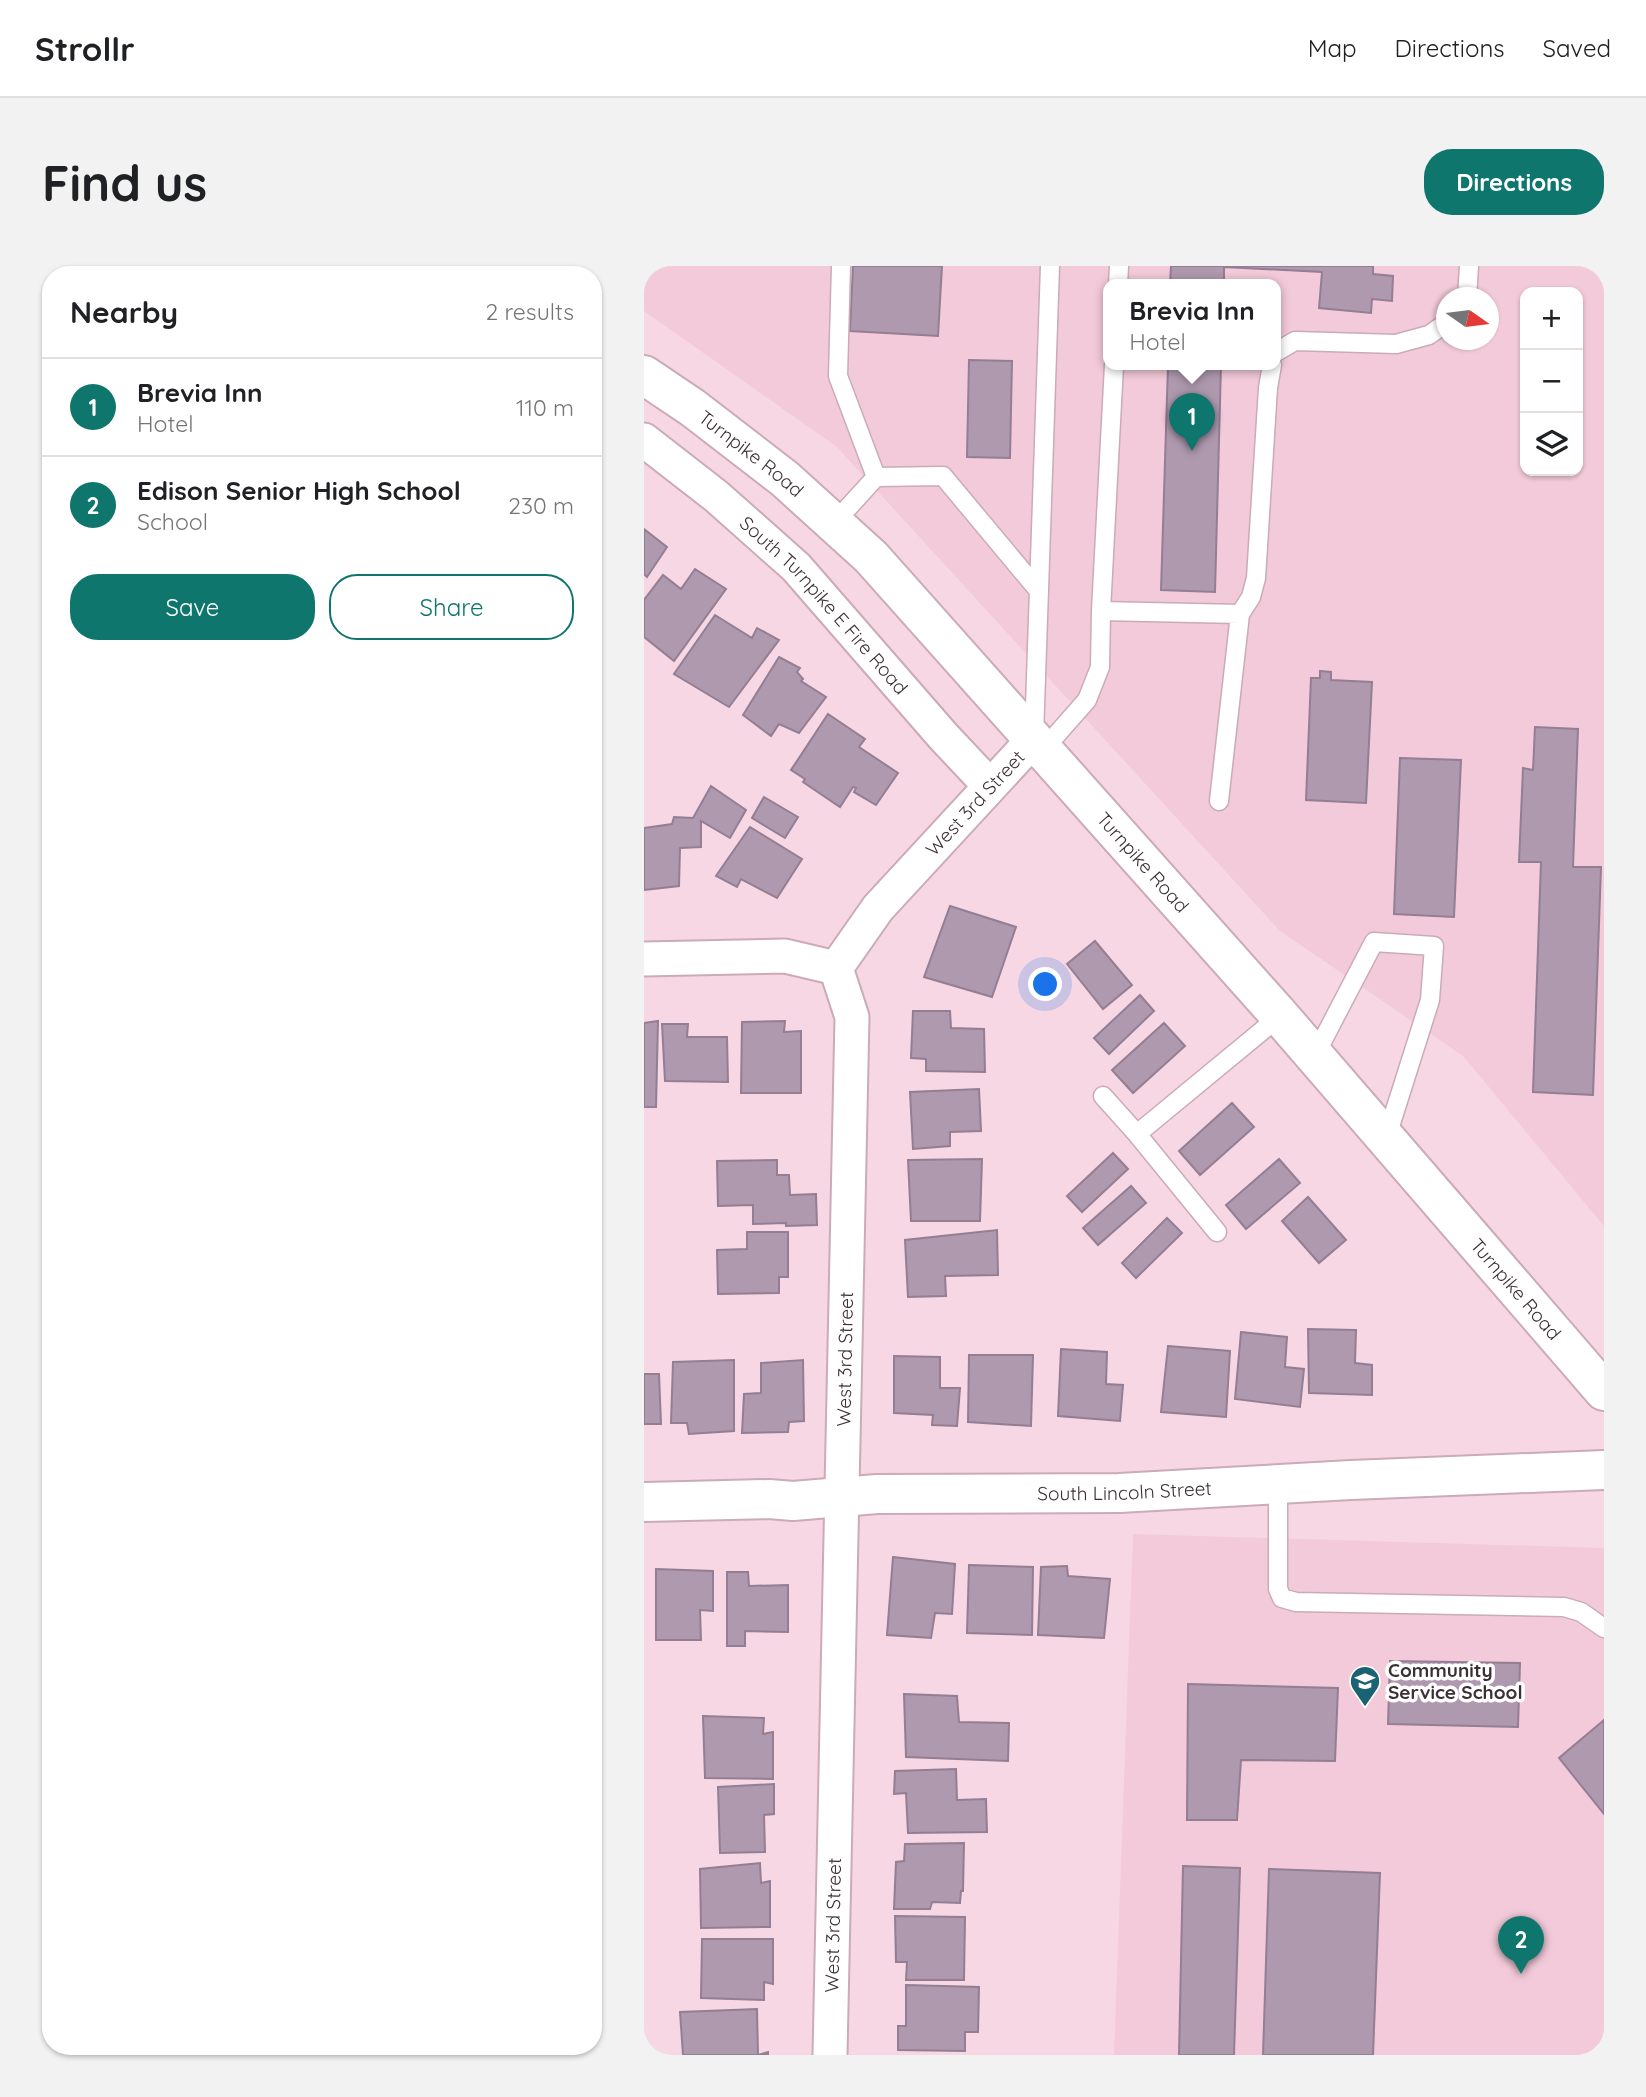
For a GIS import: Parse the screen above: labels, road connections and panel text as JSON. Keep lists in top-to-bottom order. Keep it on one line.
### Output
{"streets":{"street":["Turnpike Road","South Turnpike E Fire Road","West 3rd Street","South Lincoln Street"]},"crossings":[["Turnpike Road","West 3rd Street"],["South Turnpike E Fire Road","West 3rd Street"],["West 3rd Street","South Lincoln Street"]],"places":{"school or university":["Community Service School"]},"north":"right","page":{"header":"Strollr","nav":["Map","Directions","Saved"],"buttons":["Directions",["Save","Share"]],"title":"Find us","heading":["Nearby","2 results"],"popup":["Brevia Inn","Hotel"],"map_buttons":["+","−"],"list":[{"mark":"1","name":"Brevia Inn","note":"Hotel","value":"110 m"},{"mark":"2","name":"Edison Senior High School","note":"School","value":"230 m"}],"pins":["1","2"]}}
